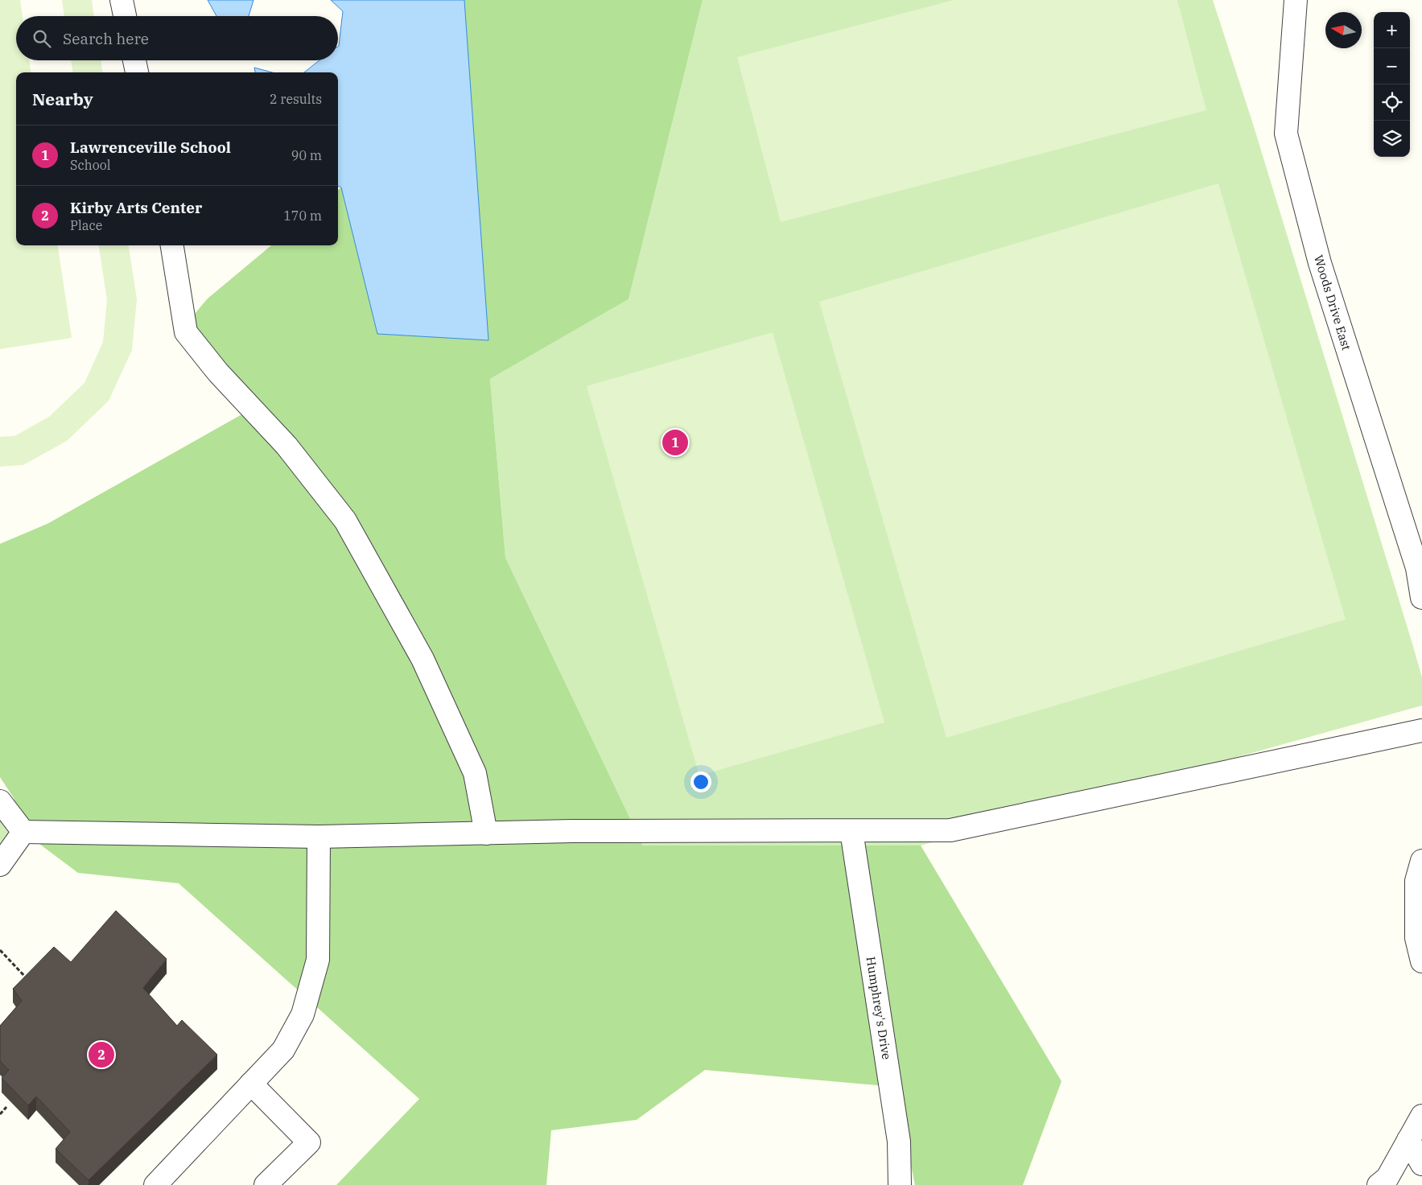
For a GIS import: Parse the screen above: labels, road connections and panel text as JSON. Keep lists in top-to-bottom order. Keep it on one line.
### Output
{"streets":{"street":["Woods Drive East","Humphrey's Drive"]},"north":"left","page":{"map_buttons":["+","−"],"search":"Search here","heading":["Nearby","2 results"],"list":[{"mark":"1","name":"Lawrenceville School","note":"School","value":"90 m"},{"mark":"2","name":"Kirby Arts Center","note":"Place","value":"170 m"}],"pins":["1","2"]}}
